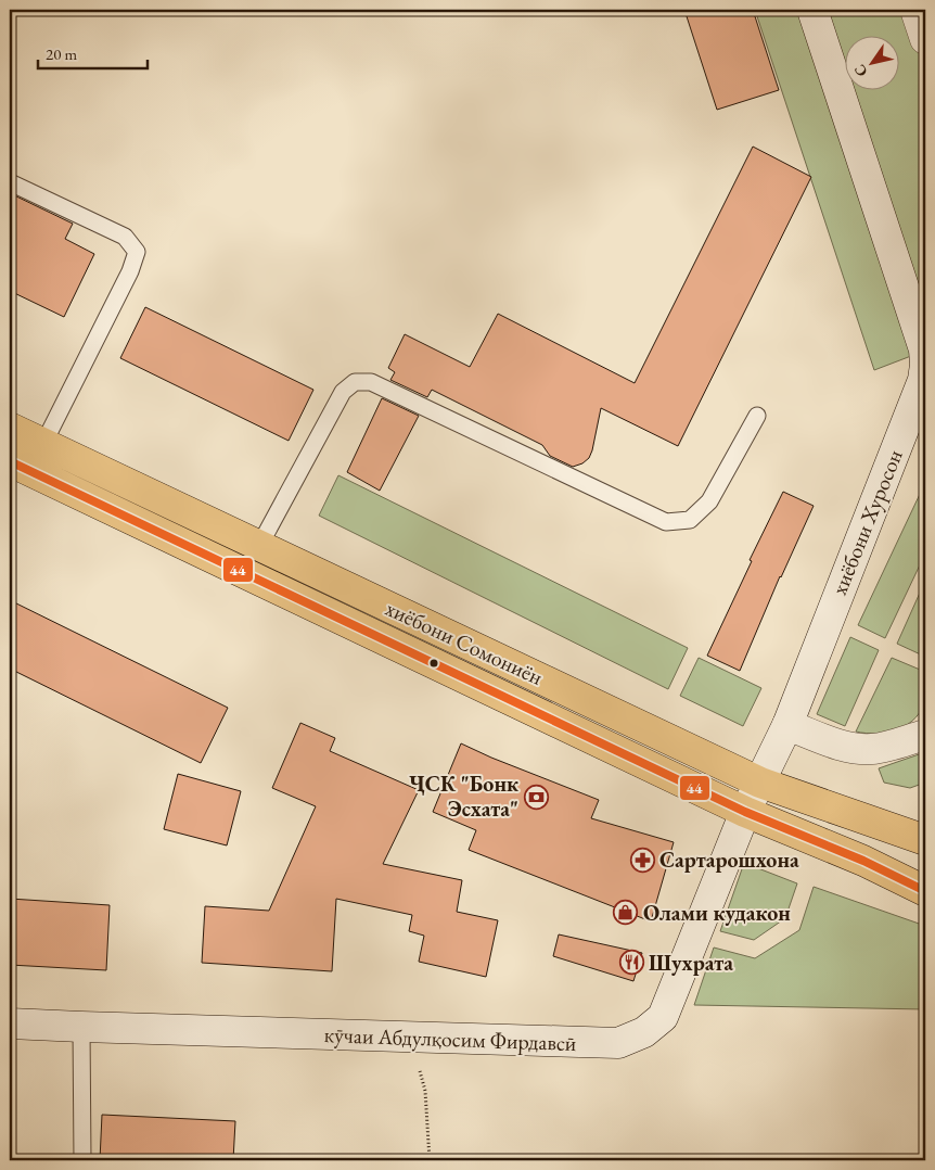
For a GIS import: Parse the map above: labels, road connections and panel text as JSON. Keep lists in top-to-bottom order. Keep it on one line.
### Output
{"streets":{"highway":["хиёбони Сомониён"],"street":["хиёбони Хуросон","кӯчаи Абдулқосим Фирдавсӣ"]},"crossings":[["хиёбони Хуросон","хиёбони Сомониён"],["хиёбони Хуросон","кӯчаи Абдулқосим Фирдавсӣ"],["хиёбони Сомониён","кӯчаи Абдулқосим Фирдавсӣ"]],"places":{"bank":["ҶСК \"Бонк Эсхата\""],"pharmacy":["Сартарошхона"],"shop":["Олами кудакон"],"restaurant":["Шухрата"]},"lines":["transit line 44"],"scale_bar":"20 m","north":"bottom left"}
